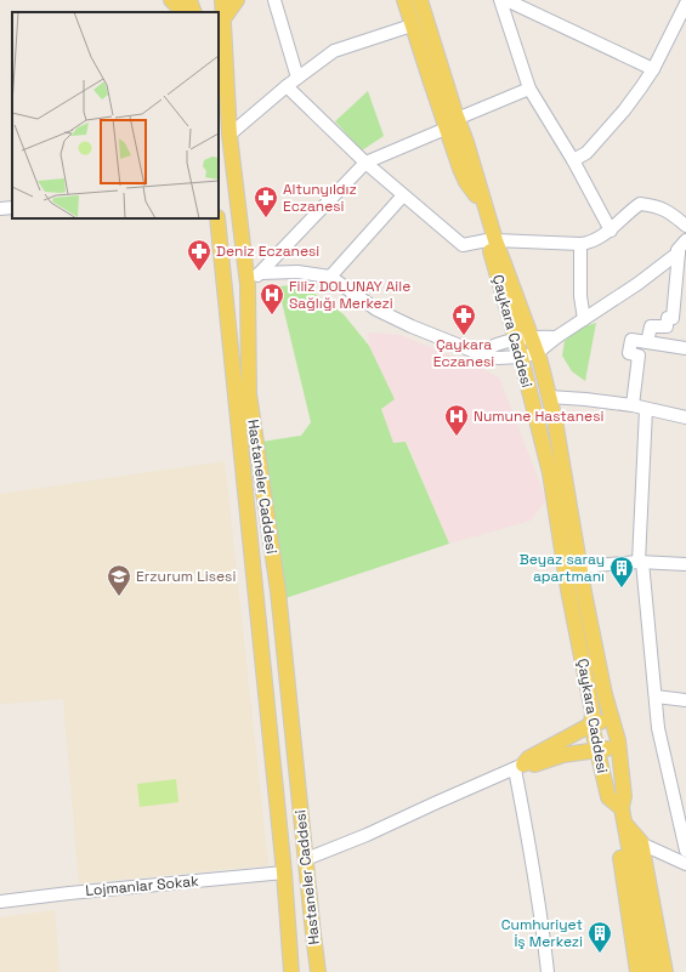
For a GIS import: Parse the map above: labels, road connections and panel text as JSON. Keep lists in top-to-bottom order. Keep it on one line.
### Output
{"streets":{"main road":["Çaykara Caddesi","Hastaneler Caddesi"],"street":["Lojmanlar Sokak"]},"crossings":[["Hastaneler Caddesi","Lojmanlar Sokak"]],"places":{"pharmacy":["Altunyıldız Eczanesi","Deniz Eczanesi","Çaykara Eczanesi"],"hospital":["Filiz DOLUNAY Aile Sağlığı Merkezi","Numune Hastanesi"],"building":["Beyaz saray apartmanı","Cumhuriyet İş Merkezi"],"school or university":["Erzurum Lisesi"]}}
